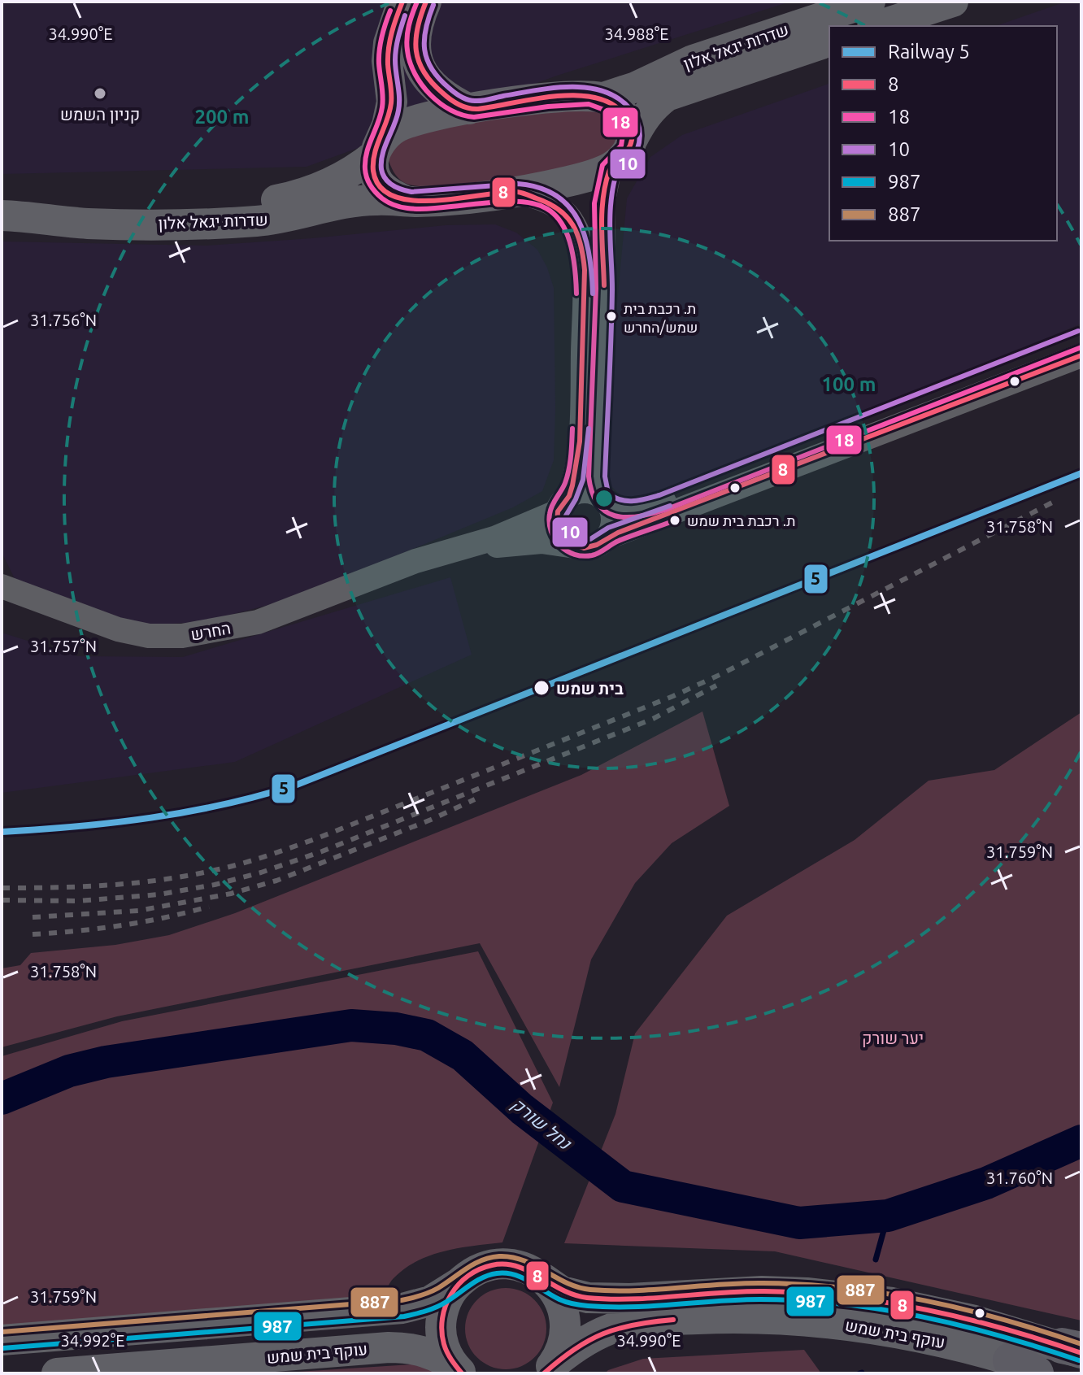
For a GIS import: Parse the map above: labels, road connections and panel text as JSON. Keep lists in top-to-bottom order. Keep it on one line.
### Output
{"streets":{"main road":["שדרות יגאל אלון","עוקף בית שמש"],"street":["החרש"]},"water":["נחל שורק"],"parks":["יער שורק"],"places":["קניון השמש","ת. רכבת בית שמש/החרש","ת. רכבת בית שמש","בית שמש"],"lines":["transit line 8","transit line 18","transit line 10","rail line 5","transit line 887","transit line 987"],"legend":["Railway 5","8","18","10","987","887"],"coordinates":["34.990°E","34.988°E","31.756°N","31.758°N","31.757°N","31.759°N","31.760°N","34.992°E"],"rings":["200 m","100 m"]}
